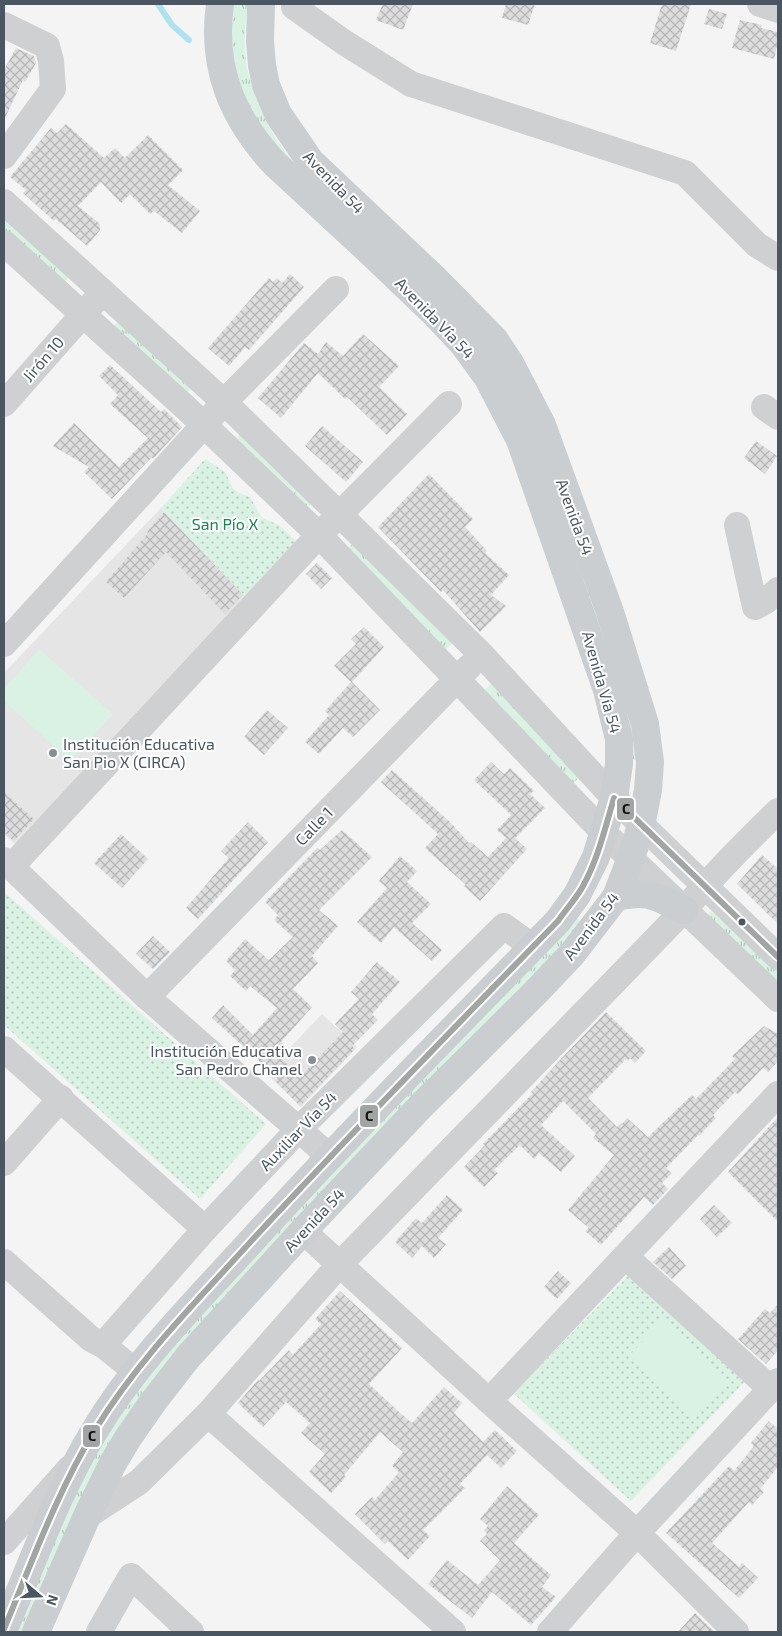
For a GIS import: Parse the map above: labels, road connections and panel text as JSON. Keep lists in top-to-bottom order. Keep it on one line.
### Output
{"streets":{"main road":["Avenida 54","Avenida Vía 54"],"street":["Jirón 10","Calle 1","Auxiliar Vía 54"]},"crossings":[["Avenida Vía 54","Auxiliar Vía 54"]],"parks":["San Pío X"],"places":["Institución Educativa San Pio X (CIRCA)","Institución Educativa San Pedro Chanel"],"lines":["transit line C"],"north":"right"}
